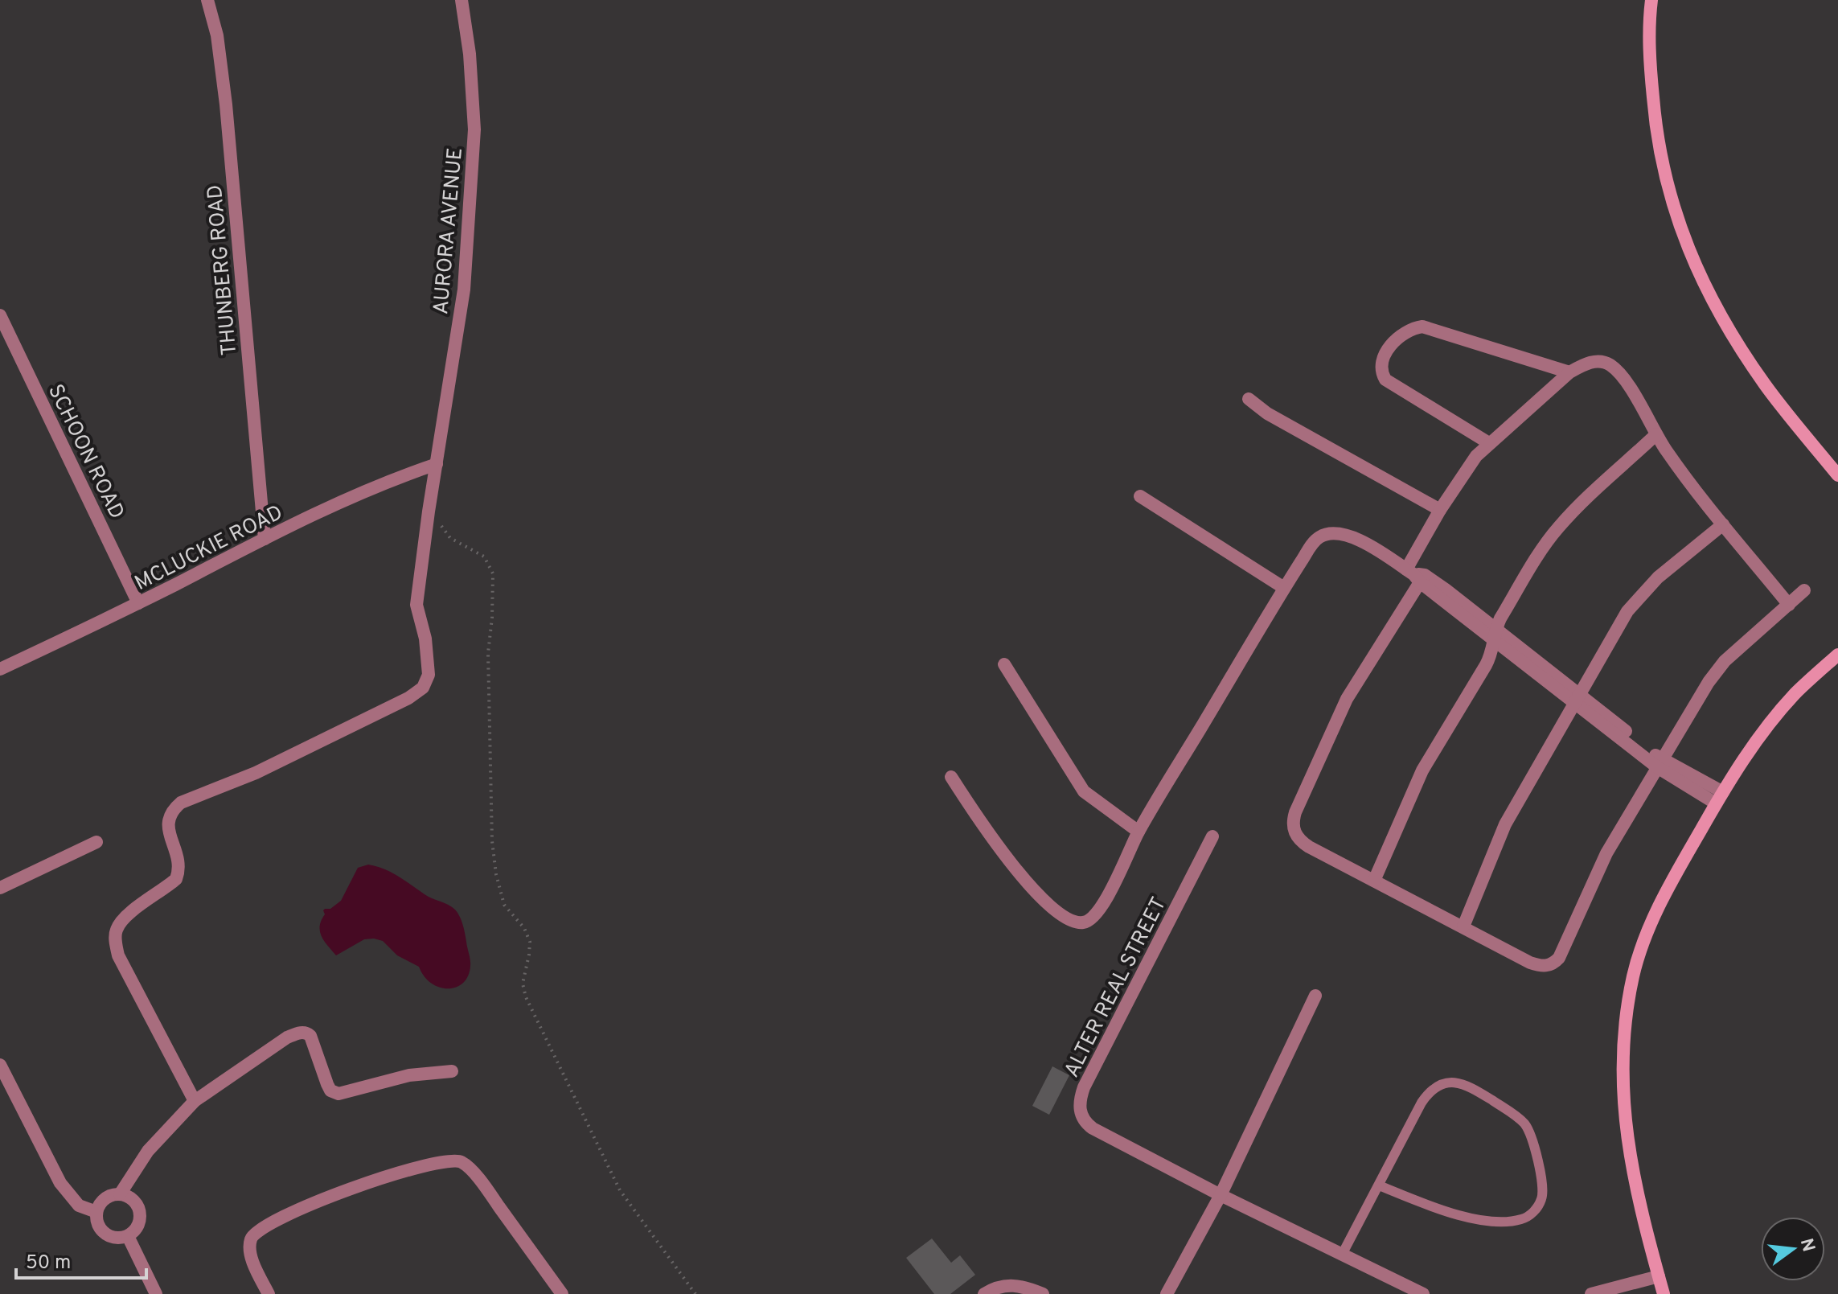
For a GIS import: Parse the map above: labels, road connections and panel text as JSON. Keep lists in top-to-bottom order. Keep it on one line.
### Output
{"streets":{"street":["AURORA AVENUE","THUNBERG ROAD","SCHOON ROAD","MCLUCKIE ROAD","ALTER REAL STREET"]},"crossings":[["AURORA AVENUE","MCLUCKIE ROAD"],["THUNBERG ROAD","MCLUCKIE ROAD"],["SCHOON ROAD","MCLUCKIE ROAD"]],"scale_bar":"50 m","north":"right"}
